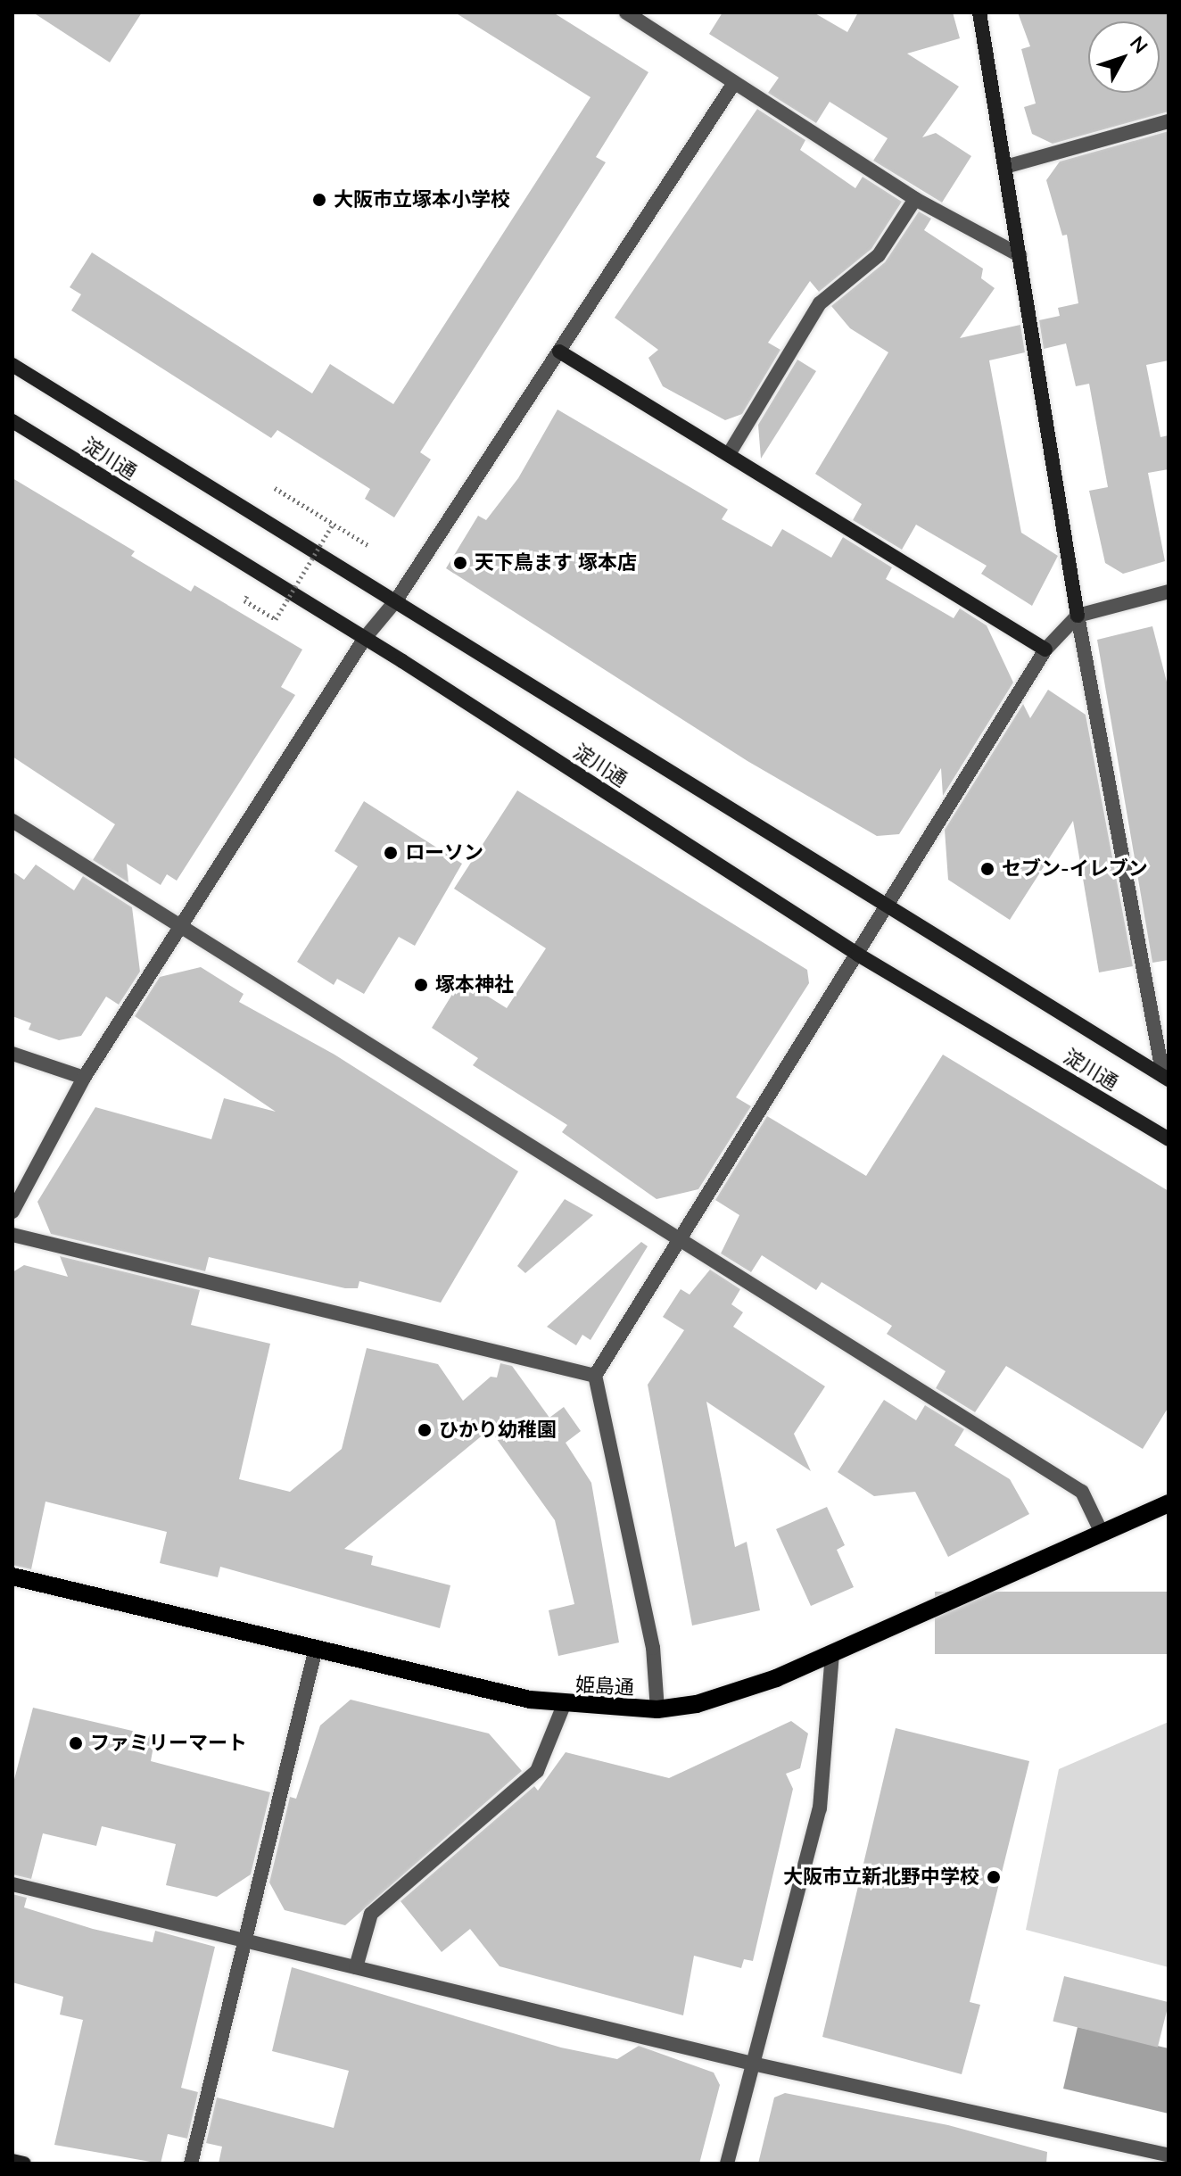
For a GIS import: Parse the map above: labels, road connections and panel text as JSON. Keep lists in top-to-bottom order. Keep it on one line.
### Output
{"streets":{"main road":["姫島通"],"street":["淀川通"]},"places":["大阪市立塚本小学校","天下鳥ます 塚本店","ローソン","セブン-イレブン","塚本神社","ひかり幼稚園","ファミリーマート","大阪市立新北野中学校"],"north":"top right"}
